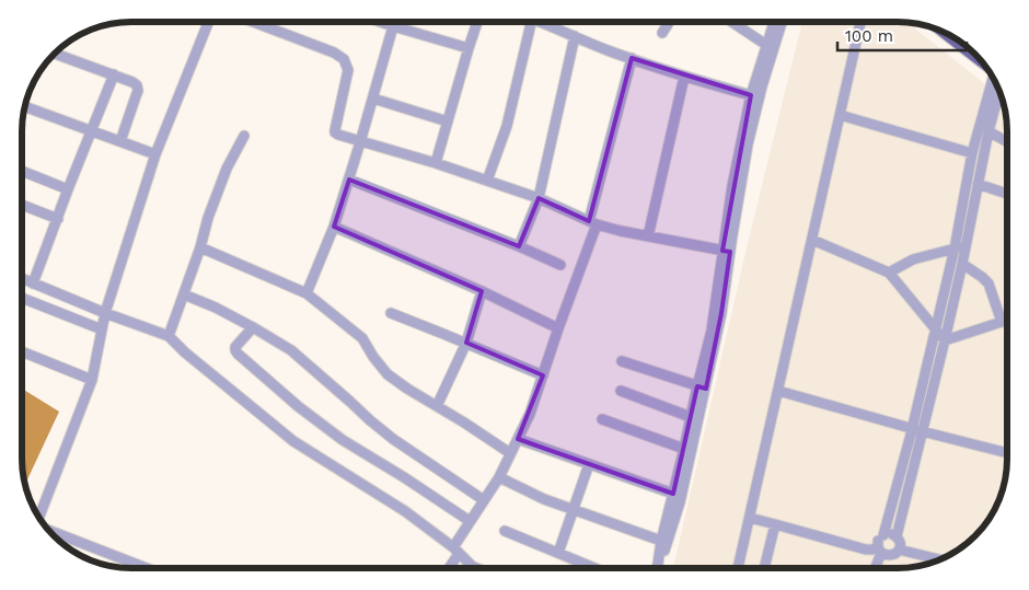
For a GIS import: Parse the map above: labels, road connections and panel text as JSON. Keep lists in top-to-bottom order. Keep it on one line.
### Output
{"scale_bar":"100 m"}
